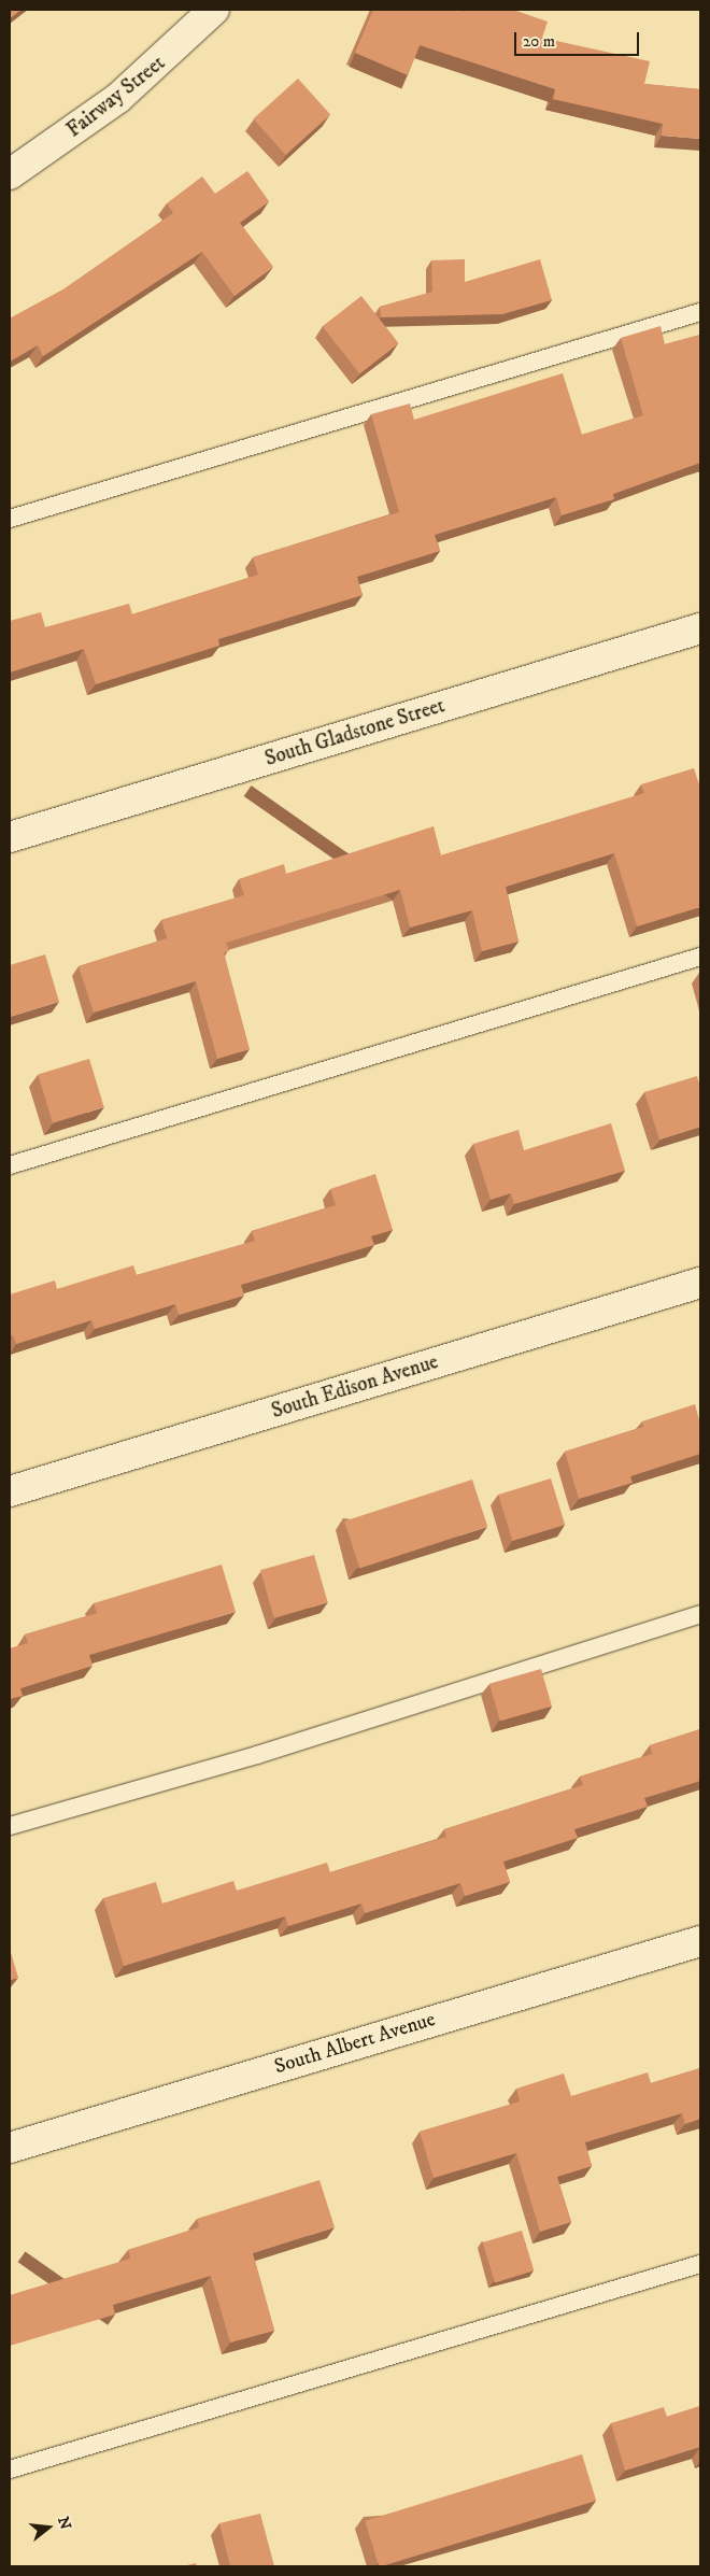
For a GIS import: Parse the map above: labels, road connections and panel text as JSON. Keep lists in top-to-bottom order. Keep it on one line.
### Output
{"streets":{"street":["Fairway Street","South Gladstone Street","South Edison Avenue","South Albert Avenue"]},"scale_bar":"20 m","north":"right"}
